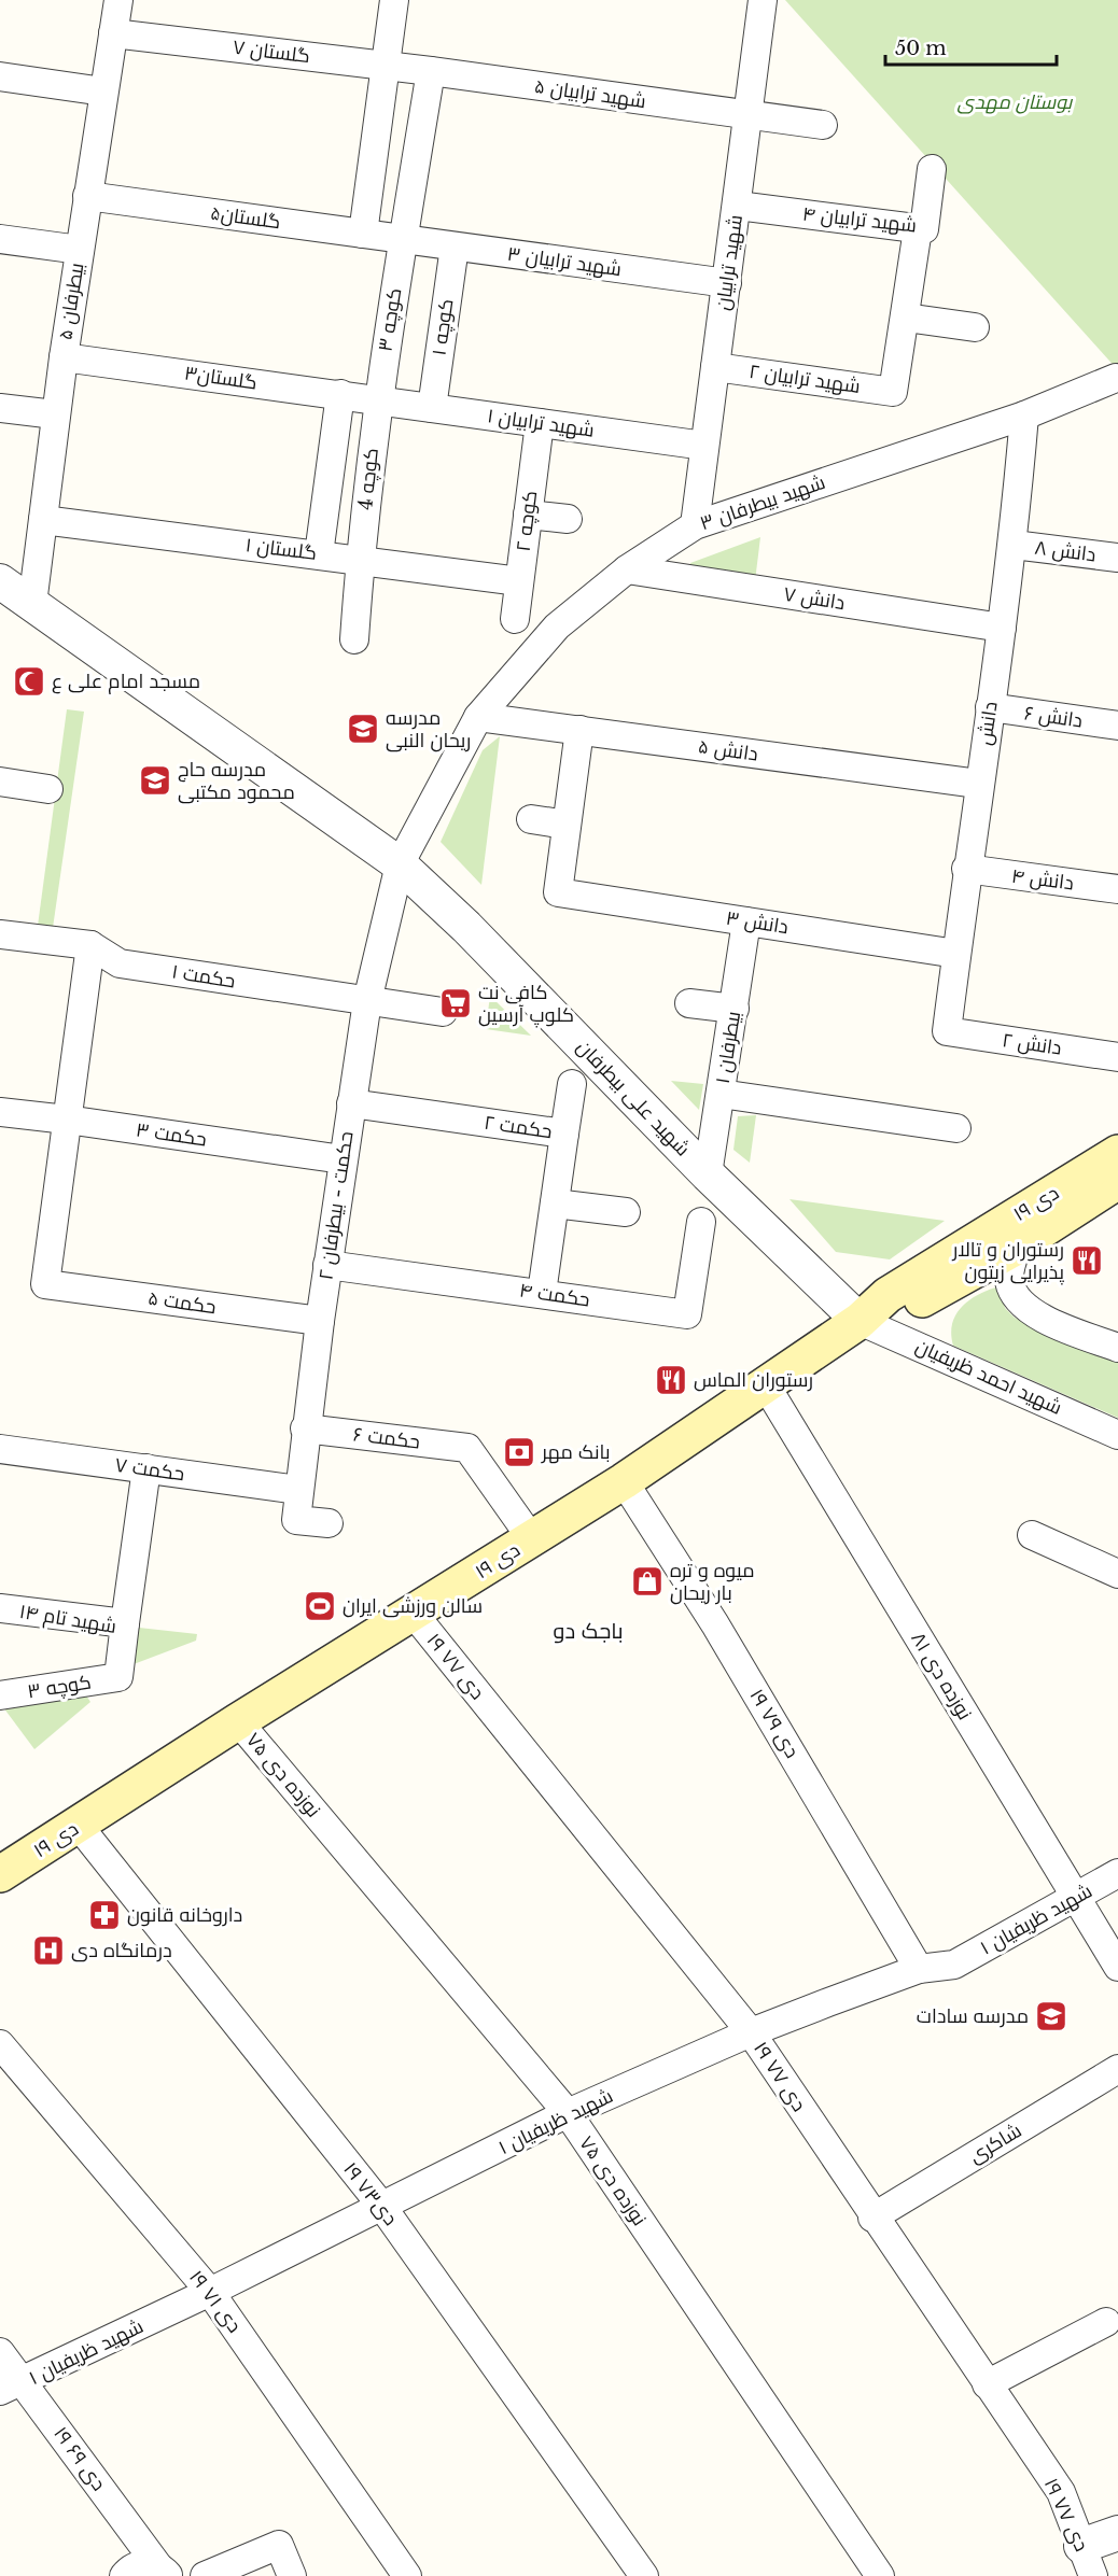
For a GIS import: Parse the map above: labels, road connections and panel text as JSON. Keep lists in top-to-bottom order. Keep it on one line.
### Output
{"streets":{"main road":["۱۹ دی"],"street":["گلستان ۷","شهید ترابیان ۵","گلستان۵","شهید ترابیان ۴","شهید ترابیان ۳","شهید ترابیان","بیطرفان ۵","کوچه ۳","کوچه ۱","گلستان۳","شهید ترابیان ۲","شهید ترابیان ۱","کوچه 4","شهید بیطرفان ۳","کوچه ۲","گلستان ۱","دانش ۸","دانش ۷","۶ دانش","دانش","دانش ۵","دانش ۴","دانش ۳","حکمت ۱","۲ دانش","بیطرفان ۱","شهید علی بیطرفان","حکمت ۲","حکمت ۳","حکمت - بیطرفان ۲","حکمت ۴","حکمت ۵","شهید احمد ظریفیان","حکمت ۶","حکمت ۷","شهید تام ۱۴","۱۹ دی ۷۷","نوزده دی ۸۱","۱۹ دی ۷۹","نوزده دی ۷۵","شهید ظریفیان ۱","شاکری","۱۹ دی۷۳","۱۹ دی ۷۱","۱۹ دی ۶۹"]},"crossings":[["گلستان ۷","شهید ترابیان ۵"],["گلستان ۷","بیطرفان ۵"],["گلستان ۷","کوچه ۳"],["شهید ترابیان ۵","شهید ترابیان"],["شهید ترابیان ۵","کوچه ۳"],["گلستان۵","شهید ترابیان ۳"],["گلستان۵","بیطرفان ۵"],["گلستان۵","کوچه ۳"],["شهید ترابیان ۴","شهید ترابیان"],["شهید ترابیان ۳","شهید ترابیان"],["شهید ترابیان ۳","کوچه ۳"],["شهید ترابیان ۳","کوچه ۱"],["شهید ترابیان","شهید ترابیان ۲"],["شهید ترابیان","شهید ترابیان ۱"],["شهید ترابیان","شهید بیطرفان ۳"],["بیطرفان ۵","گلستان۳"],["بیطرفان ۵","گلستان ۱"],["بیطرفان ۵","شهید علی بیطرفان"],["کوچه ۳","گلستان۳"],["کوچه ۳","شهید ترابیان ۱"],["کوچه ۳","کوچه 4"],["کوچه ۳","شهید تام ۱۴"],["کوچه ۱","شهید ترابیان ۱"],["گلستان۳","شهید ترابیان ۱"],["گلستان۳","کوچه 4"],["شهید ترابیان ۱","کوچه 4"],["شهید ترابیان ۱","کوچه ۲"],["کوچه 4","گلستان ۱"],["شهید بیطرفان ۳","دانش ۷"],["شهید بیطرفان ۳","دانش"],["شهید بیطرفان ۳","دانش ۵"],["شهید بیطرفان ۳","شهید علی بیطرفان"],["شهید بیطرفان ۳","حکمت - بیطرفان ۲"],["کوچه ۲","گلستان ۱"],["دانش ۸","دانش"],["دانش ۷","دانش"],["۶ دانش","دانش"],["دانش","دانش ۵"],["دانش","دانش ۴"],["دانش","دانش ۳"],["دانش","۲ دانش"],["دانش ۳","بیطرفان ۱"],["حکمت ۱","حکمت - بیطرفان ۲"],["بیطرفان ۱","شهید علی بیطرفان"],["شهید علی بیطرفان","۱۹ دی"],["شهید علی بیطرفان","حکمت - بیطرفان ۲"],["شهید علی بیطرفان","شهید احمد ظریفیان"],["حکمت ۲","حکمت - بیطرفان ۲"],["حکمت ۲","حکمت ۴"],["حکمت ۳","حکمت - بیطرفان ۲"],["حکمت ۳","حکمت ۵"],["۱۹ دی","شهید احمد ظریفیان"],["۱۹ دی","حکمت ۶"],["۱۹ دی","۱۹ دی ۷۷"],["۱۹ دی","نوزده دی ۸۱"],["۱۹ دی","۱۹ دی ۷۹"],["۱۹ دی","نوزده دی ۷۵"],["۱۹ دی","۱۹ دی۷۳"],["حکمت - بیطرفان ۲","حکمت ۴"],["حکمت - بیطرفان ۲","حکمت ۵"],["حکمت - بیطرفان ۲","حکمت ۶"],["حکمت - بیطرفان ۲","حکمت ۷"],["۱۹ دی ۷۷","شهید ظریفیان ۱"],["۱۹ دی ۷۷","شاکری"],["نوزده دی ۸۱","شهید ظریفیان ۱"],["۱۹ دی ۷۹","شهید ظریفیان ۱"],["نوزده دی ۷۵","شهید ظریفیان ۱"],["شهید ظریفیان ۱","۱۹ دی۷۳"],["شهید ظریفیان ۱","۱۹ دی ۷۱"],["شهید ظریفیان ۱","۱۹ دی ۶۹"]],"districts":["باجک دو"],"parks":["بوستان مهدی"],"places":{"mosque":["مسجد امام علی ع"],"school or university":["مدرسه ریحان النبی","مدرسه حاج محمود مکتبی","مدرسه سادات"],"supermarket":["کافی نت کلوپ آرسین"],"restaurant":["رستوران و تالار پذیرایی زیتون","رستوران الماس"],"bank":["بانک مهر"],"shop":["میوه و تره بار ریحان"],"sports":["سالن ورزشی ایران"],"pharmacy":["داروخانه قانون"],"hospital":["درمانگاه دی"]},"scale_bar":"50 m"}
